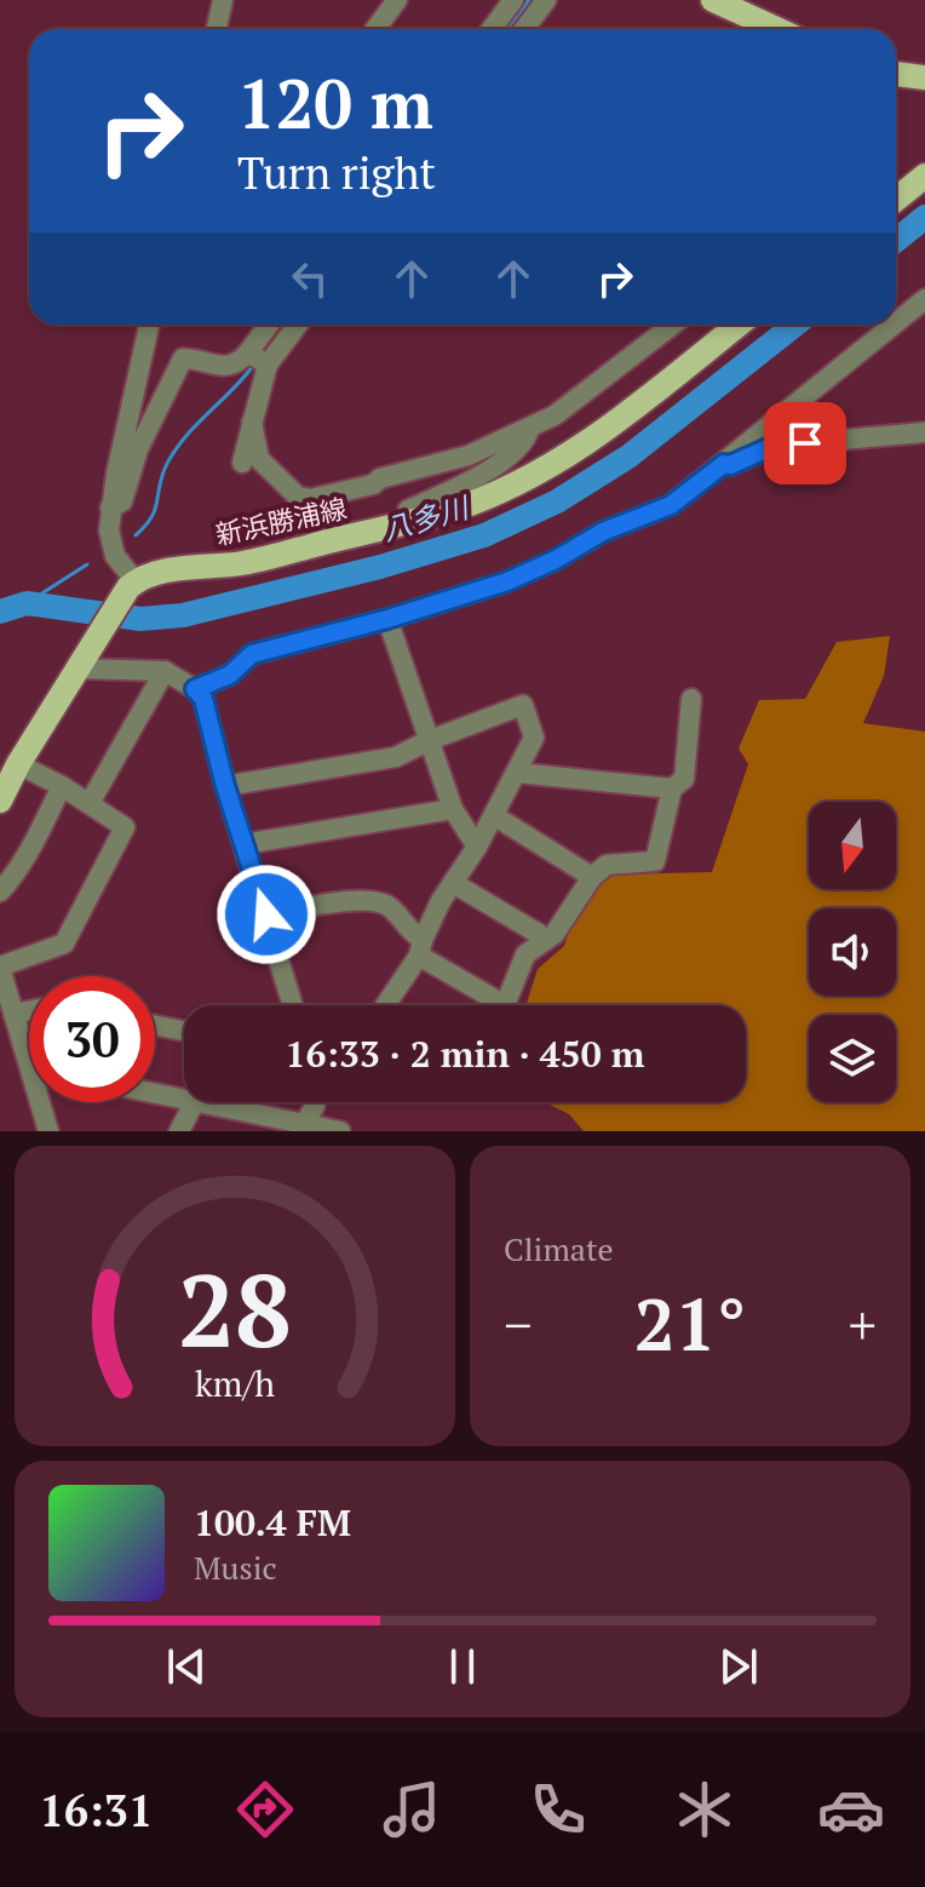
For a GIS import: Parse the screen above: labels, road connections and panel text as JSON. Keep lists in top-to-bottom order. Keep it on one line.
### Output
{"streets":{"main road":["新浜勝浦線"]},"water":["八多川"],"north":"bottom","page":{"turn":["120 m","Turn right"],"limit":"30","trip":"16:33 · 2 min · 450 m","tile":"Climate","heat":["−","21°","+"],"song":["100.4 FM","Music"],"tabs":"16:31","gauge":["28","km/h"]}}
